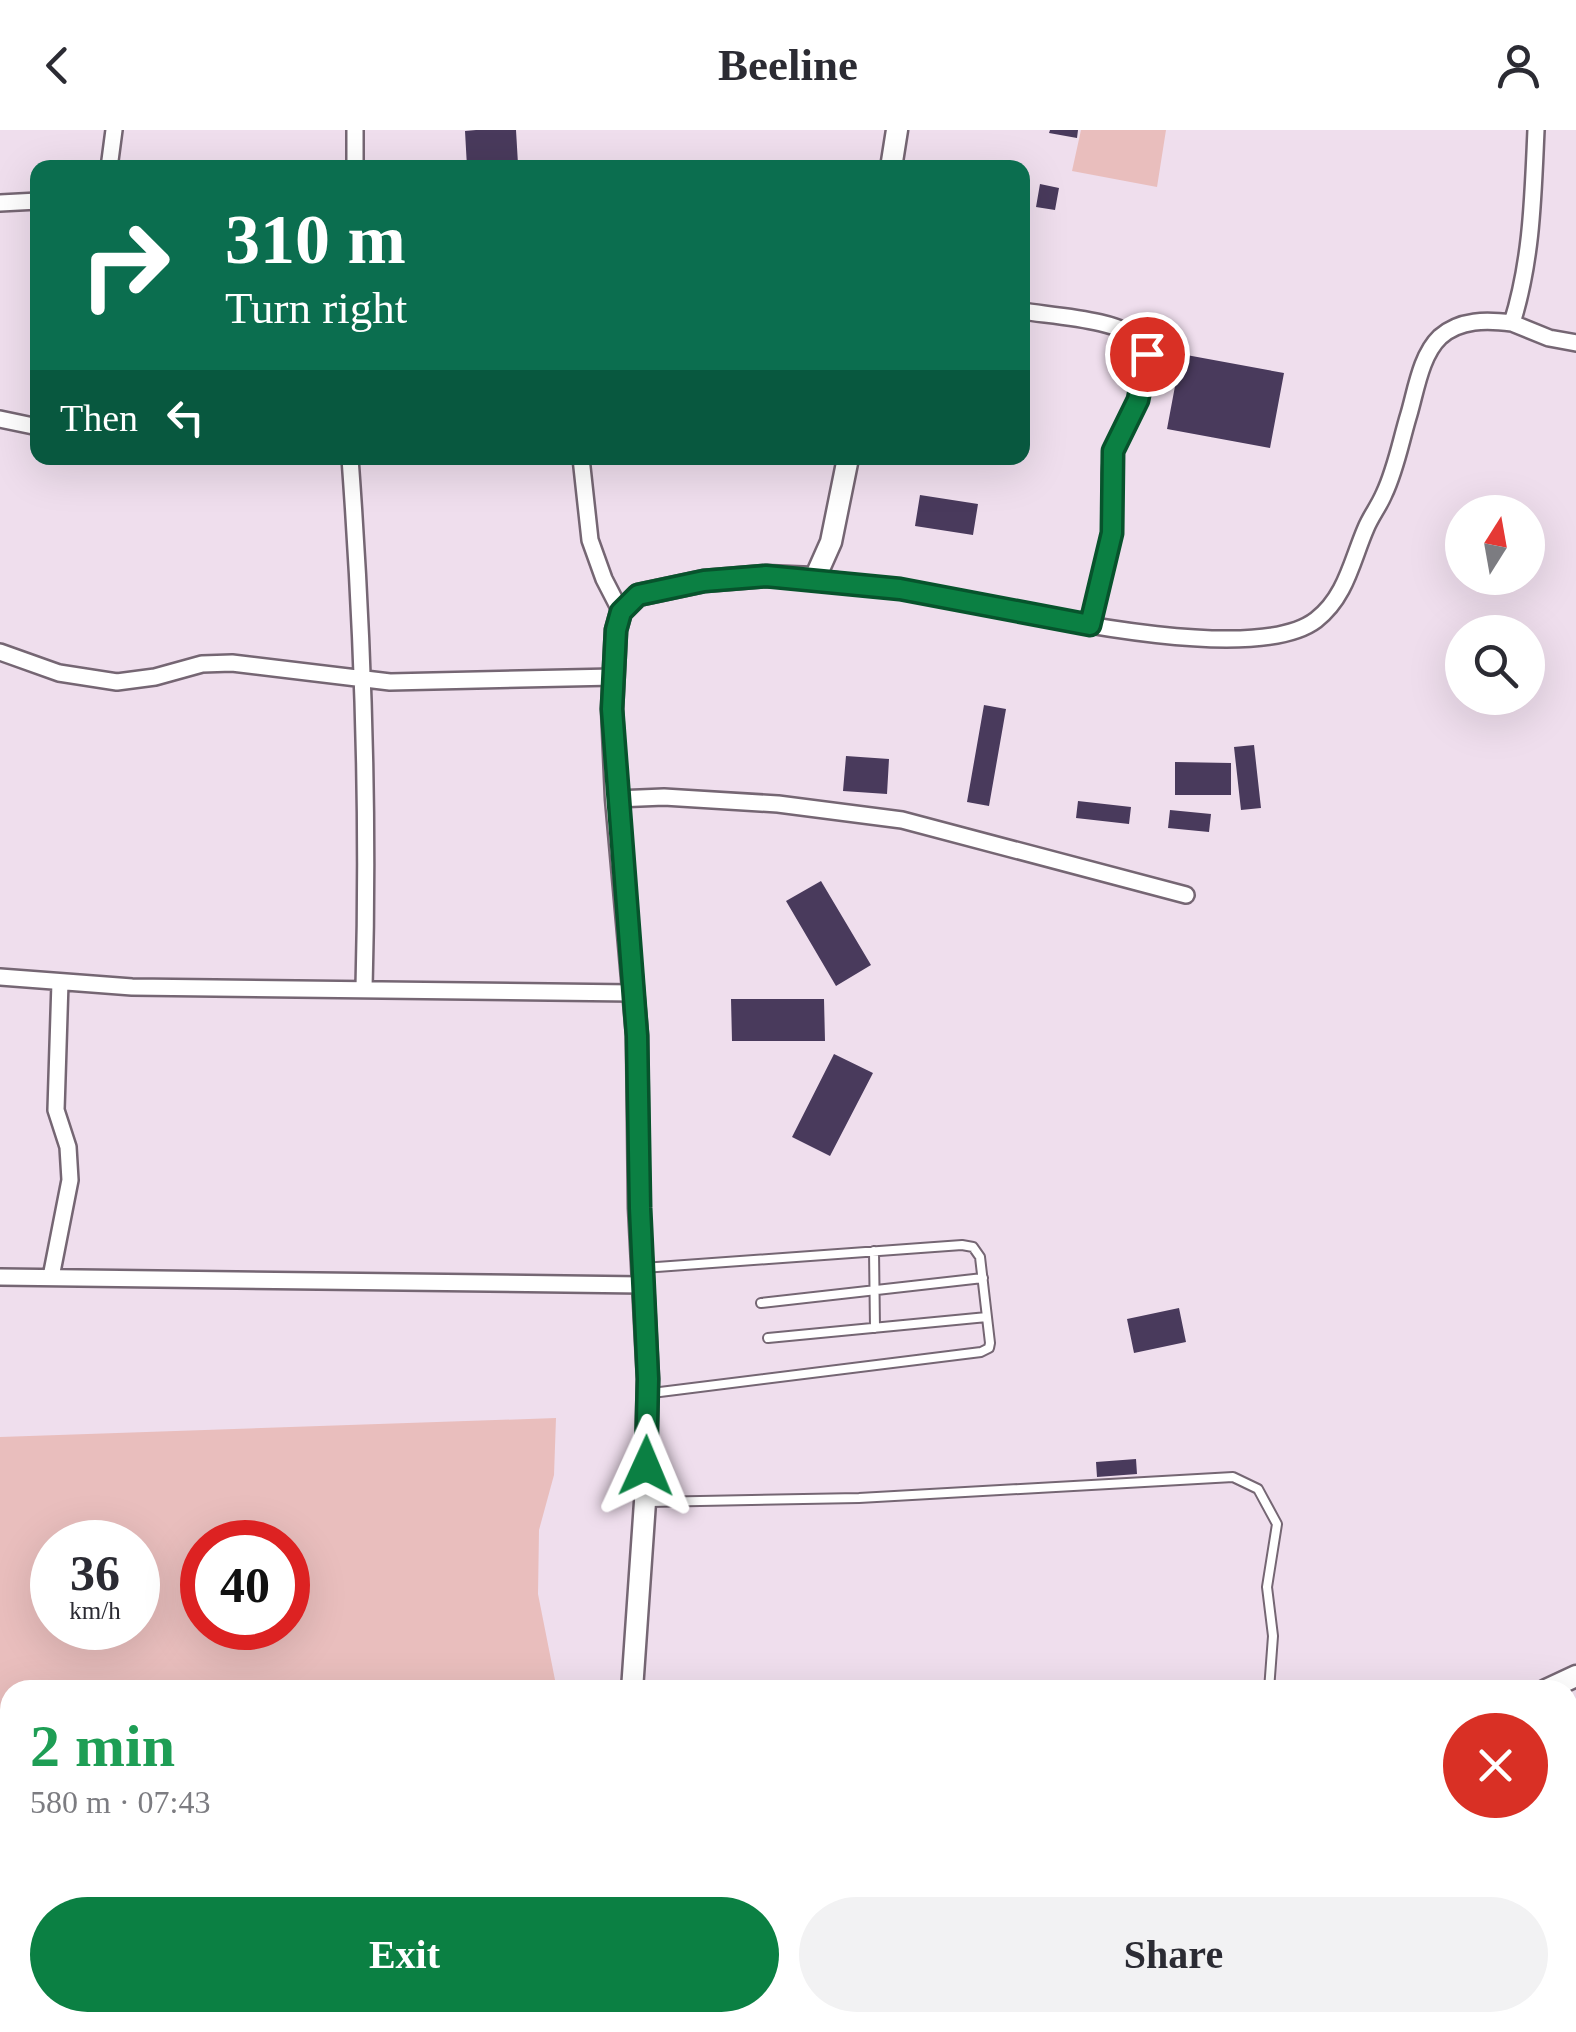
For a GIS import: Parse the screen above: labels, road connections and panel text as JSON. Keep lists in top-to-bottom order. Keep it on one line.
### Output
{"north":"top","page":{"header":"Beeline","turn":["310 m","Turn right"],"then":"Then","speed":"36 km/h","limit":"40","heading":["2 min","580 m · 07:43"],"buttons":["Exit","Share"]}}
